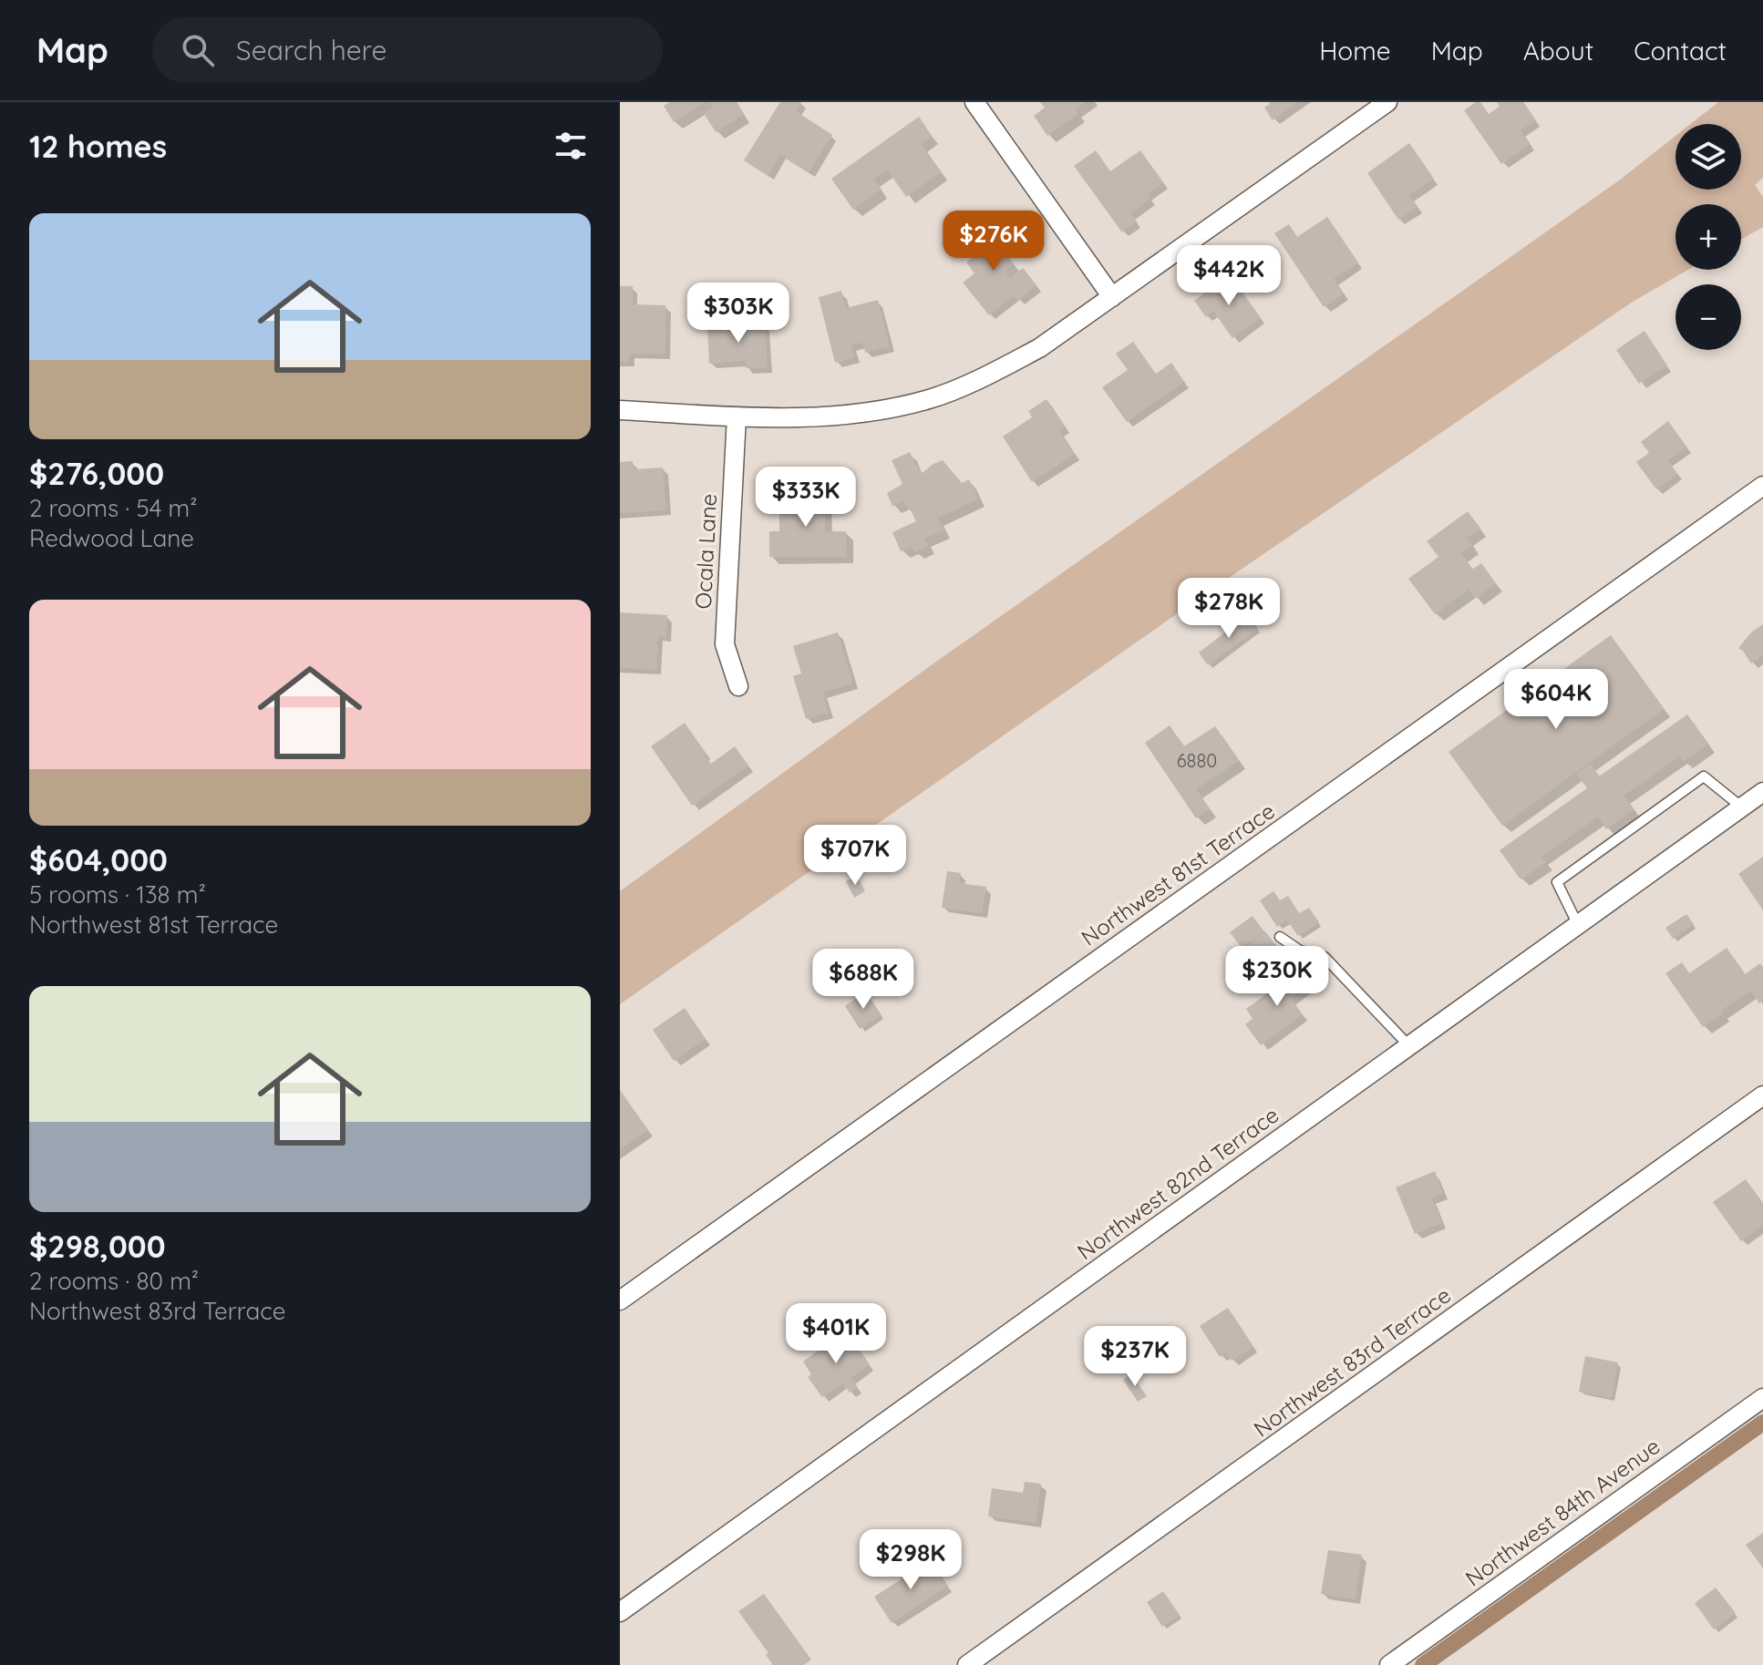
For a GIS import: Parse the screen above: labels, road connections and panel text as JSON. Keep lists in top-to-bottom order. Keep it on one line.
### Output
{"streets":{"street":["Ocala Lane","Northwest 81st Terrace","Northwest 82nd Terrace","Northwest 83rd Terrace","Northwest 84th Avenue"]},"house_numbers":["6880"],"page":{"header":"Map","search":"Search here","nav":["Home","Map","About","Contact"],"heading":"12 homes","map_buttons":["+","−"],"list":[{"name":"$276,000","note":"2 rooms · 54 m² · Redwood Lane"},{"name":"$604,000","note":"5 rooms · 138 m² · Northwest 81st Terrace"},{"name":"$298,000","note":"2 rooms · 80 m² · Northwest 83rd Terrace"}],"price":["$276K","$442K","$303K","$333K","$278K","$604K","$707K","$230K","$688K","$401K","$237K","$298K"]}}
